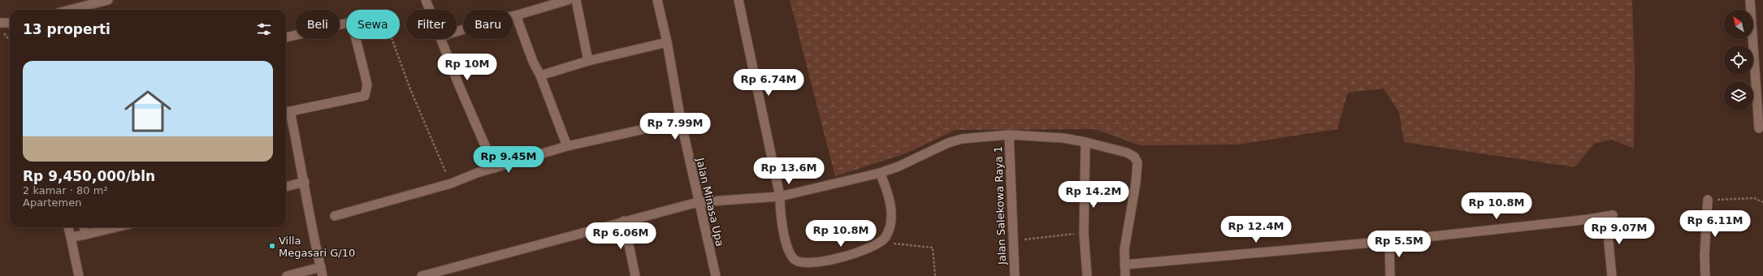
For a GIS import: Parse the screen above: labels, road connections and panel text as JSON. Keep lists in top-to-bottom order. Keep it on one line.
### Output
{"streets":{"street":["Jalan Minasa Upa","Jalan Salekowa Raya 1"]},"places":["Villa Megasari G/10"],"north":"top left","page":{"chip":["Beli","Sewa","Filter","Baru"],"heading":"13 properti","list":[{"name":"Rp 9,450,000/bln","note":"2 kamar · 80 m² · Apartemen"}],"price":["Rp 10M","Rp 6.74M","Rp 7.99M","Rp 9.45M","Rp 13.6M","Rp 14.2M","Rp 10.8M","Rp 6.11M","Rp 12.4M","Rp 9.07M","Rp 10.8M","Rp 6.06M","Rp 5.5M"]}}
